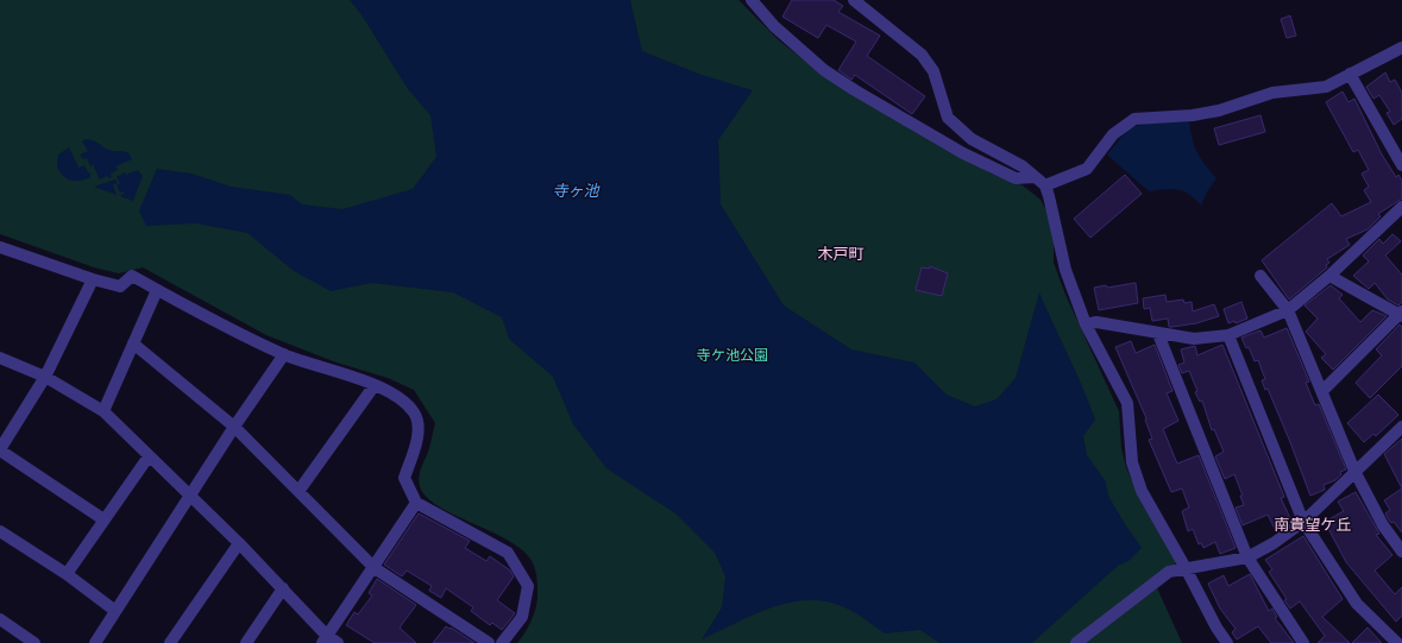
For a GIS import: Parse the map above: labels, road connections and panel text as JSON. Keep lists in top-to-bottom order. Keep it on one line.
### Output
{"districts":["木戸町","南貴望ケ丘"],"water":["寺ヶ池"],"parks":["寺ケ池公園"]}
